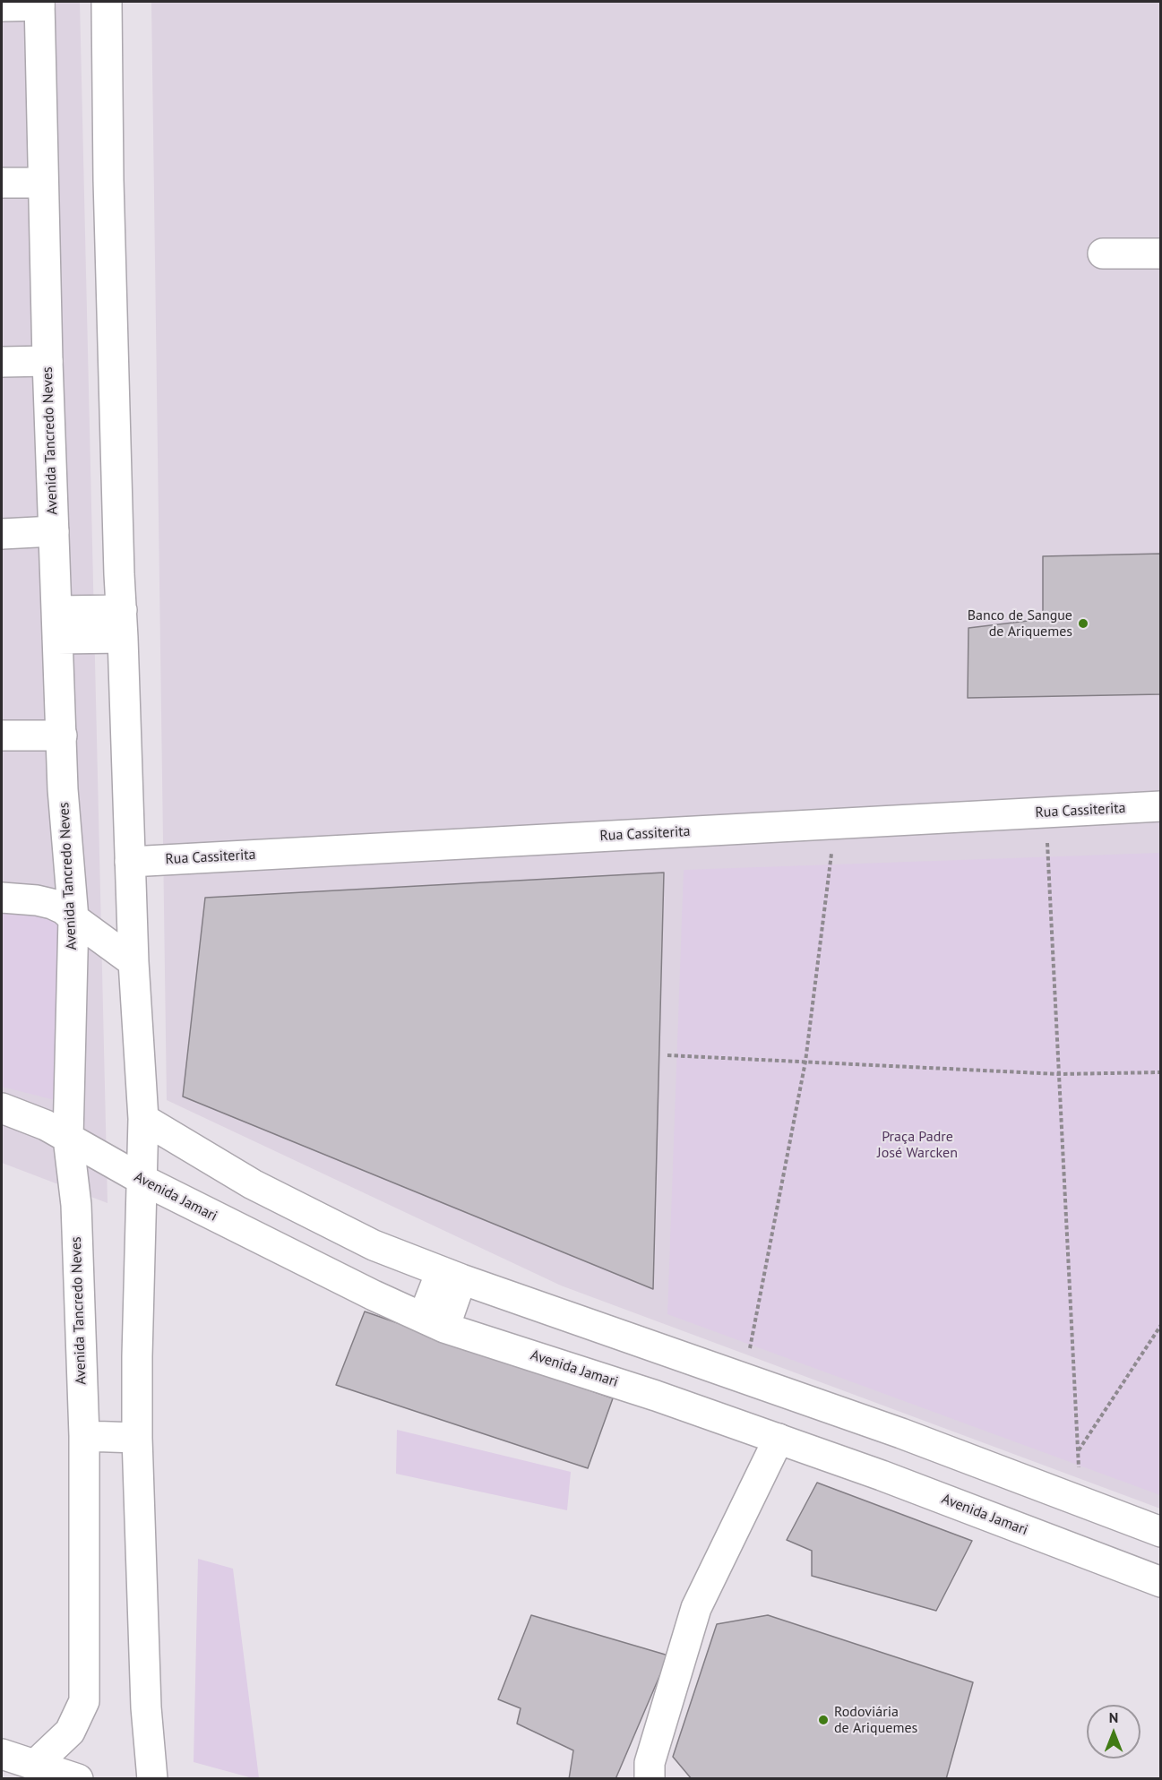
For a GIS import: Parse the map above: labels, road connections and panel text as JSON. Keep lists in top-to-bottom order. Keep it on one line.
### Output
{"streets":{"main road":["Avenida Tancredo Neves","Rua Cassiterita","Avenida Jamari"]},"crossings":[["Avenida Tancredo Neves","Avenida Jamari"]],"parks":["Praça Padre José Warcken"],"places":["Banco de Sangue de Ariquemes","Rodoviária de Ariquemes"],"north":"top"}
